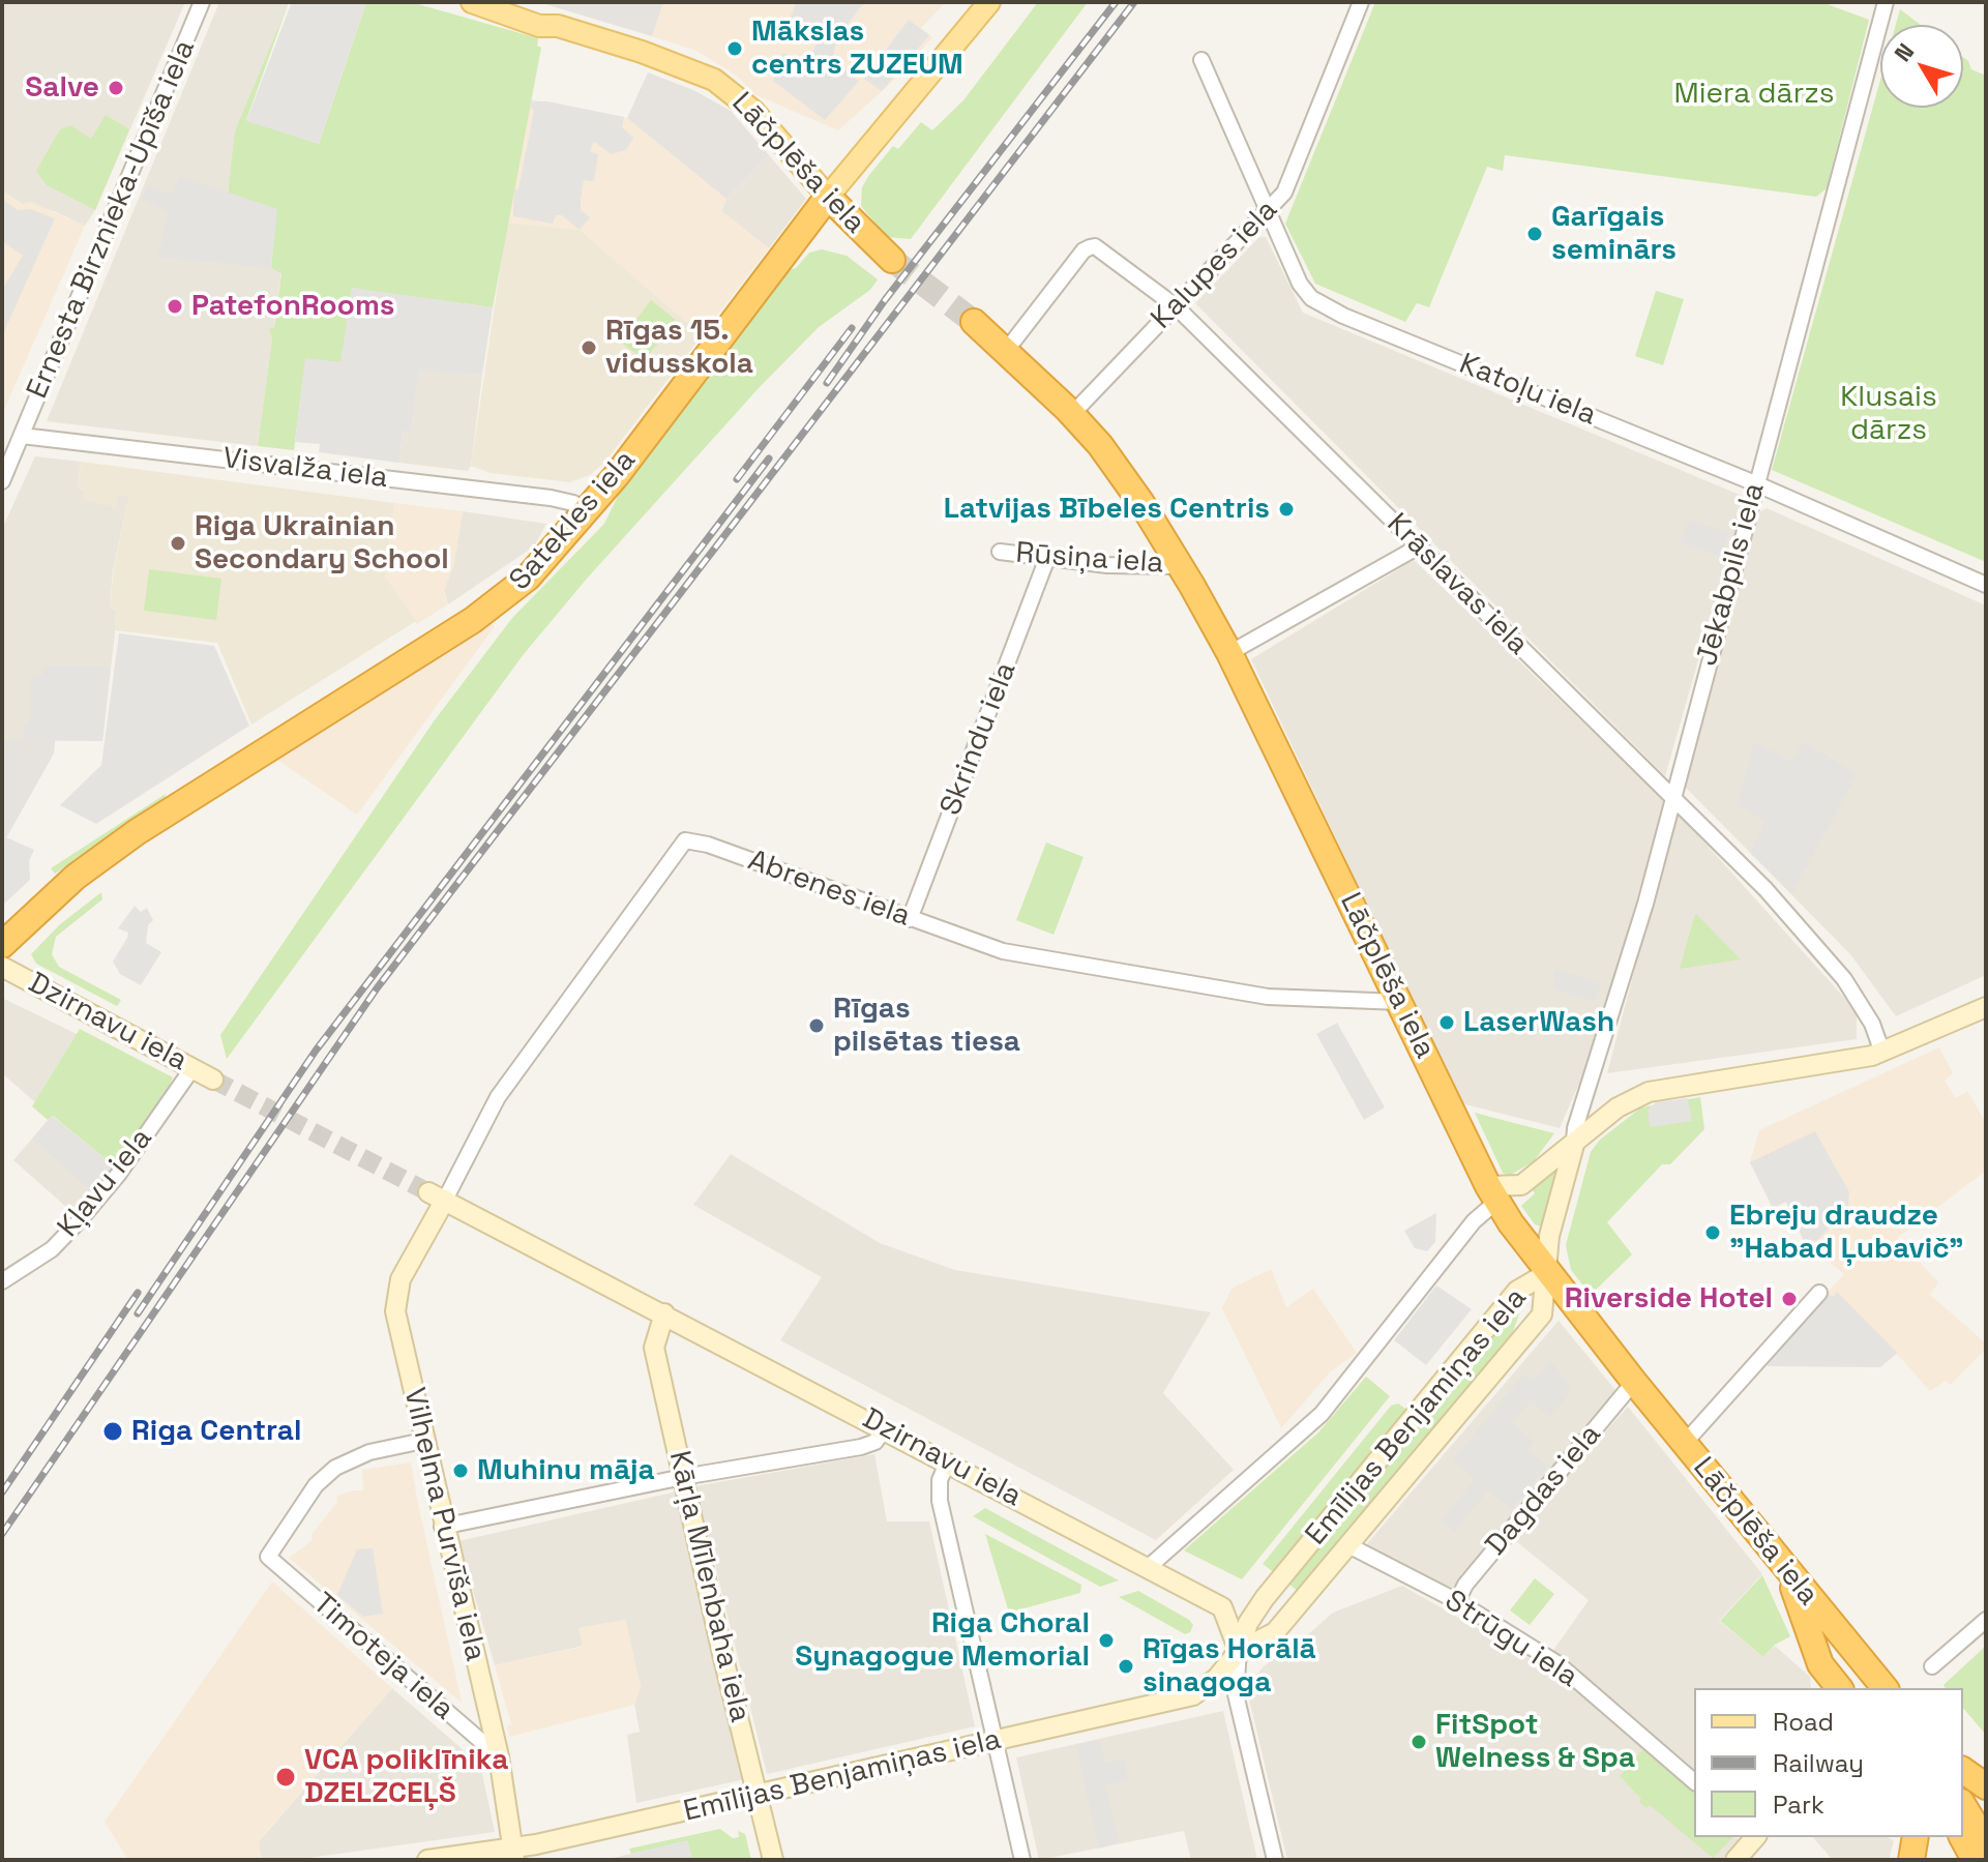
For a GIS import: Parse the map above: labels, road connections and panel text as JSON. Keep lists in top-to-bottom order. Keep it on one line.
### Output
{"streets":{"highway":["Lāčplēša iela","Satekles iela"],"street":["Ernesta Birznieka-Upīša iela","Kalupes iela","Katoļu iela","Visvalža iela","Rūsiņa iela","Jēkabpils iela","Krāslavas iela","Skrindu iela","Abrenes iela","Dzirnavu iela","Kļavu iela","Emīlijas Benjamiņas iela","Dagdas iela","Vilhelma Purvīša iela","Kārļa Mīlenbaha iela","Strūgu iela","Timoteja iela"]},"crossings":[["Lāčplēša iela","Kalupes iela"],["Lāčplēša iela","Satekles iela"],["Lāčplēša iela","Rūsiņa iela"],["Lāčplēša iela","Krāslavas iela"],["Lāčplēša iela","Abrenes iela"],["Lāčplēša iela","Emīlijas Benjamiņas iela"],["Lāčplēša iela","Dagdas iela"],["Ernesta Birznieka-Upīša iela","Visvalža iela"],["Kalupes iela","Katoļu iela"],["Kalupes iela","Krāslavas iela"],["Katoļu iela","Jēkabpils iela"],["Visvalža iela","Satekles iela"],["Rūsiņa iela","Skrindu iela"],["Jēkabpils iela","Krāslavas iela"],["Skrindu iela","Abrenes iela"],["Abrenes iela","Dzirnavu iela"],["Abrenes iela","Vilhelma Purvīša iela"],["Dzirnavu iela","Kļavu iela"],["Dzirnavu iela","Emīlijas Benjamiņas iela"],["Dzirnavu iela","Vilhelma Purvīša iela"],["Dzirnavu iela","Kārļa Mīlenbaha iela"],["Emīlijas Benjamiņas iela","Vilhelma Purvīša iela"],["Emīlijas Benjamiņas iela","Kārļa Mīlenbaha iela"],["Emīlijas Benjamiņas iela","Strūgu iela"],["Dagdas iela","Strūgu iela"],["Vilhelma Purvīša iela","Timoteja iela"]],"parks":["Miera dārzs","Klusais dārzs"],"places":["Mākslas centrs ZUZEUM","Salve","Garīgais seminārs","PatefonRooms","Rīgas 15. vidusskola","Latvijas Bībeles Centris","Riga Ukrainian Secondary School","LaserWash","Rīgas pilsētas tiesa","Ebreju draudze \"Habad Ļubavič\"","Riverside Hotel","Riga Central","Muhinu māja","Riga Choral Synagogue Memorial","Rīgas Horālā sinagoga","FitSpot Welness & Spa","VCA poliklīnika DZELZCEĻŠ"],"legend":["Road","Railway","Park"],"north":"top left"}
